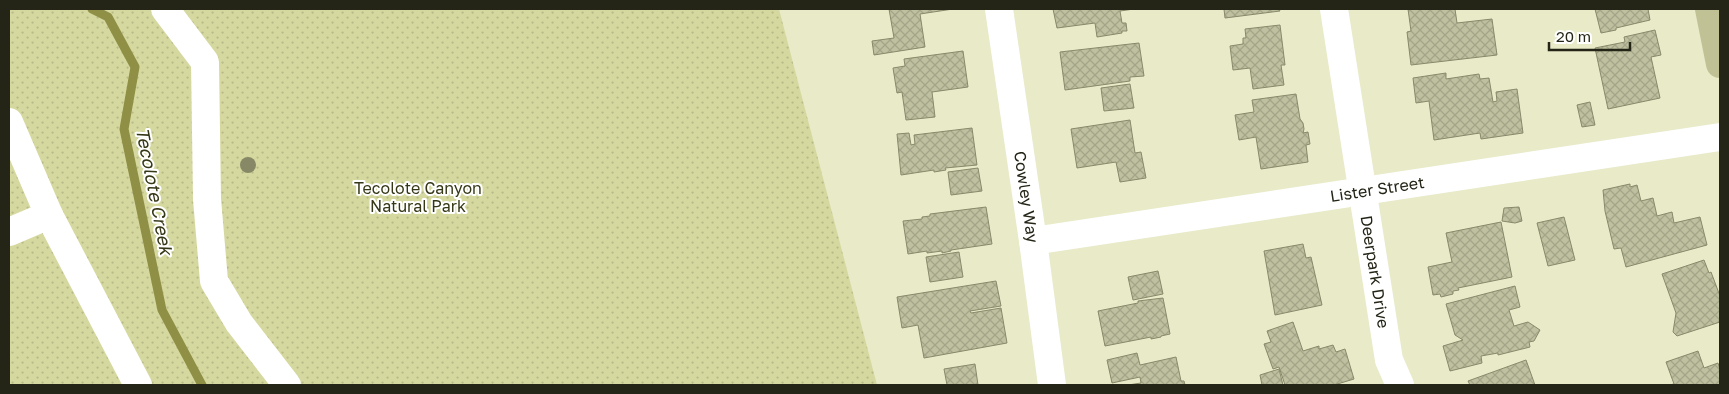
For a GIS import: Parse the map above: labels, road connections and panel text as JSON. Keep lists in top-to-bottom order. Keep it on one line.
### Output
{"streets":{"street":["Lister Street","Cowley Way","Deerpark Drive"]},"crossings":[["Lister Street","Cowley Way"],["Lister Street","Deerpark Drive"]],"water":["Tecolote Creek"],"parks":["Tecolote Canyon Natural Park"],"scale_bar":"20 m"}
